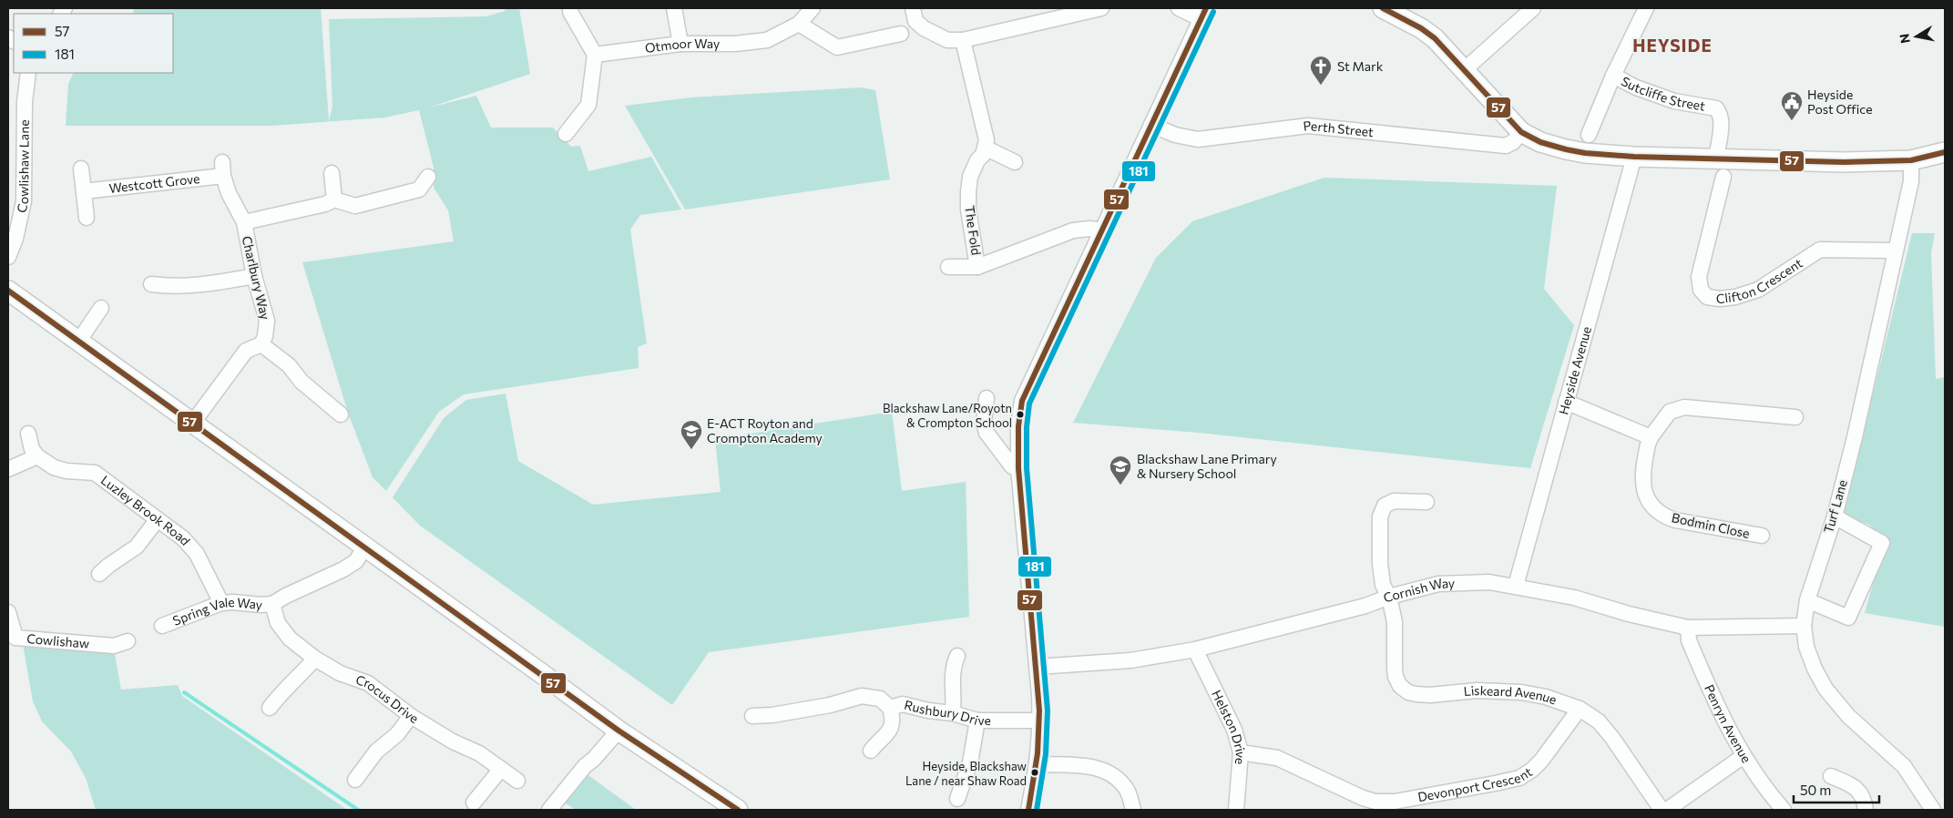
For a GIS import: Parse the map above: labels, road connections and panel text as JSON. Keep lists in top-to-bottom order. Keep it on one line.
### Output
{"streets":{"street":["Otmoor Way","Sutcliffe Street","Perth Street","Cowlishaw Lane","Westcott Grove","The Fold","Charlbury Way","Clifton Crescent","Heyside Avenue","Turf Lane","Luzley Brook Road","Bodmin Close","Cornish Way","Spring Vale Way","Cowlishaw","Liskeard Avenue","Crocus Drive","Rushbury Drive","Penryn Avenue","Helston Drive","Devonport Crescent"]},"crossings":[["Westcott Grove","Charlbury Way"],["Clifton Crescent","Turf Lane"],["Heyside Avenue","Cornish Way"],["Turf Lane","Cornish Way"],["Luzley Brook Road","Spring Vale Way"],["Cornish Way","Liskeard Avenue"],["Cornish Way","Penryn Avenue"],["Cornish Way","Helston Drive"],["Spring Vale Way","Crocus Drive"],["Liskeard Avenue","Devonport Crescent"],["Helston Drive","Devonport Crescent"]],"districts":["HEYSIDE"],"places":{"church":["St Mark"],"public building":["Heyside Post Office"],"other":["Blackshaw Lane/Royotn & Crompton School","Heyside, Blackshaw Lane / near Shaw Road"],"school or university":["E-ACT Royton and Crompton Academy","Blackshaw Lane Primary & Nursery School"]},"lines":["transit line 57","transit line 181"],"legend":["57","181"],"scale_bar":"50 m","north":"left"}
